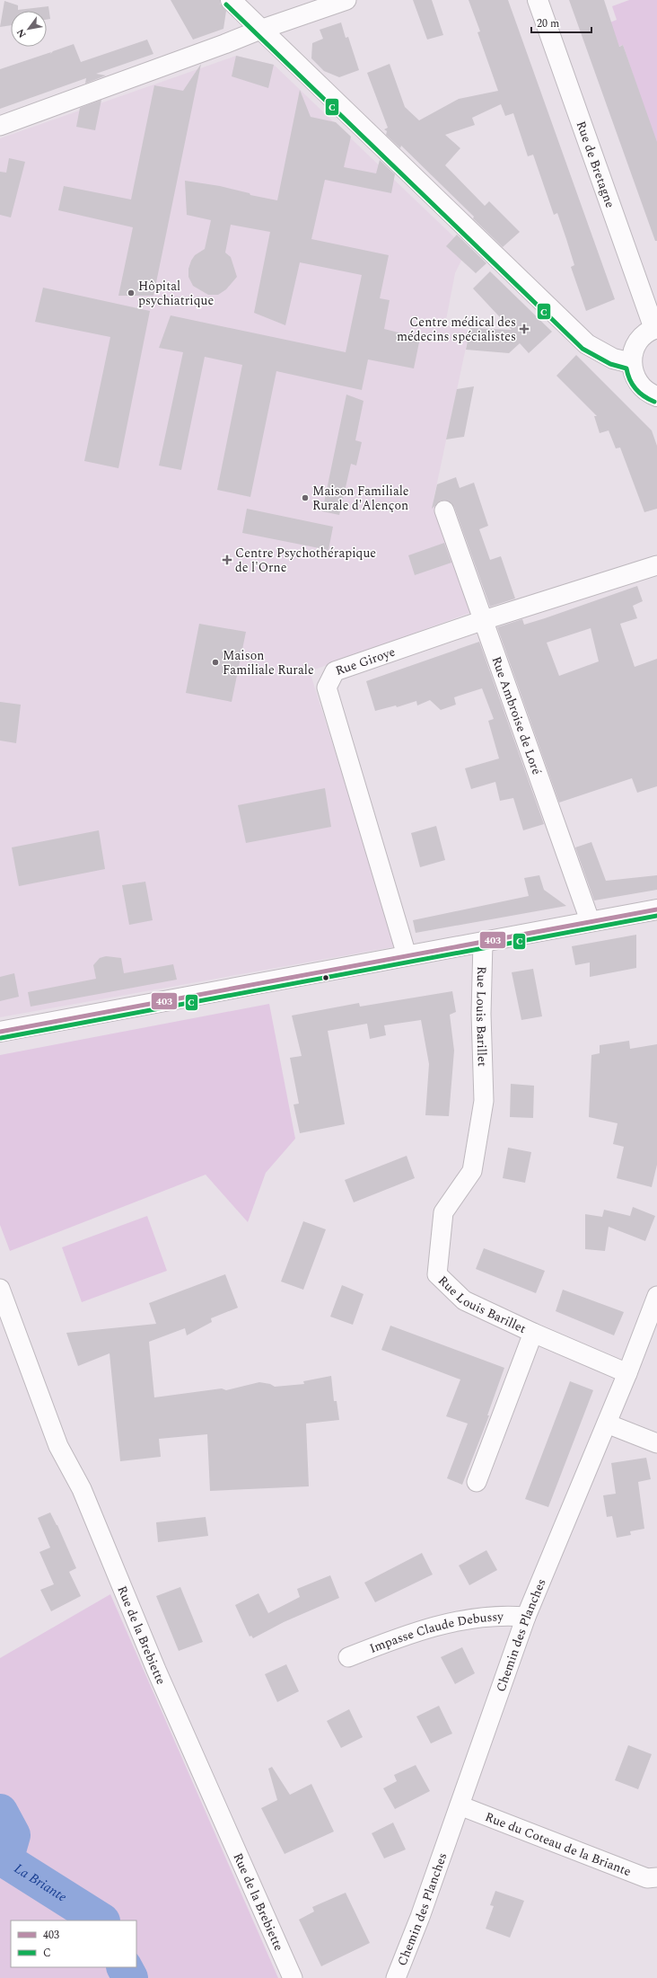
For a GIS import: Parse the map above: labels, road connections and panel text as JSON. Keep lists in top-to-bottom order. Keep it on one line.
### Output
{"streets":{"street":["Rue de Bretagne","Rue Giroye","Rue Ambroise de Loré","Rue Louis Barillet","Impasse Claude Debussy","Rue de la Brebiette","Chemin des Planches","Rue du Coteau de la Briante"]},"crossings":[["Rue Giroye","Rue Ambroise de Loré"],["Rue Louis Barillet","Chemin des Planches"],["Impasse Claude Debussy","Chemin des Planches"],["Chemin des Planches","Rue du Coteau de la Briante"]],"water":["La Briante"],"places":{"other":["Hôpital psychiatrique","Maison Familiale Rurale d'Alençon","Maison Familiale Rurale"],"health":["Centre médical des médecins spécialistes","Centre Psychothérapique de l'Orne"]},"lines":["transit line C","transit line 403"],"legend":["403","C"],"scale_bar":"20 m","north":"bottom left"}
